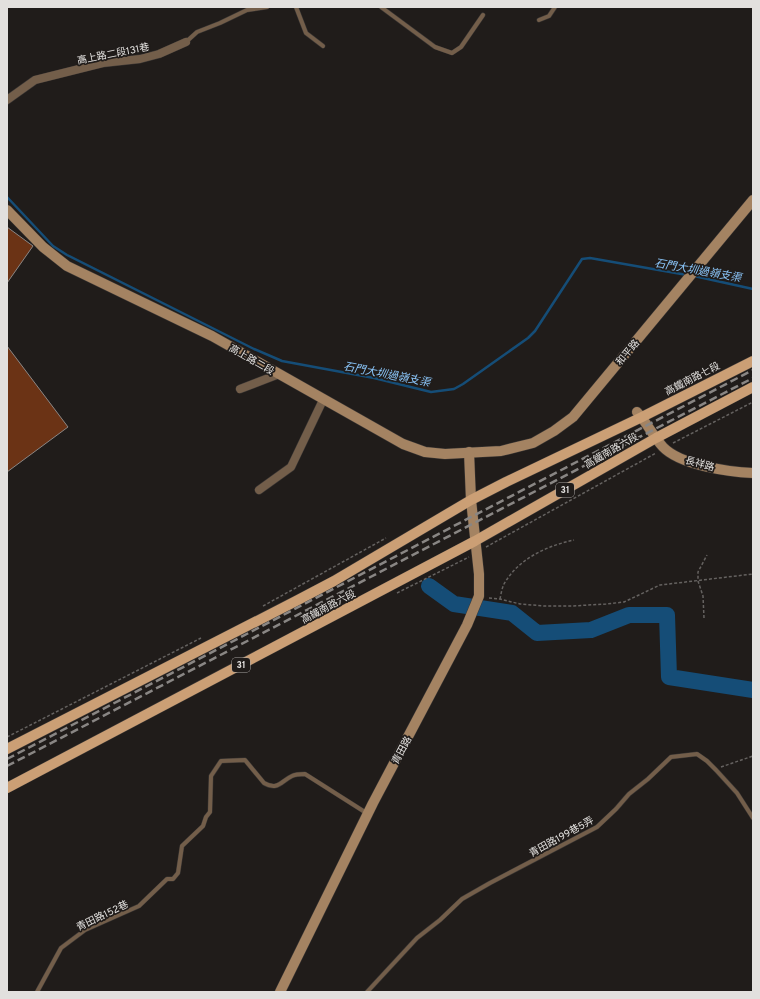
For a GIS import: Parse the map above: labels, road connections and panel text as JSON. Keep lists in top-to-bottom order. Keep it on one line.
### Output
{"streets":{"main road":["高鐵南路七段","高鐵南路六段","31"],"street":["高上路二段131巷","和平路","高上路二段","長祥路","青田路"],"lane":["青田路199巷5弄","青田路152巷"]},"crossings":[["和平路","高上路二段"],["高鐵南路七段","高鐵南路六段"],["高鐵南路七段","長祥路"],["高鐵南路六段","長祥路"],["高鐵南路六段","31"],["高鐵南路六段","青田路"],["長祥路","31"],["青田路","青田路152巷"]],"water":["石門大圳過嶺支渠"]}
